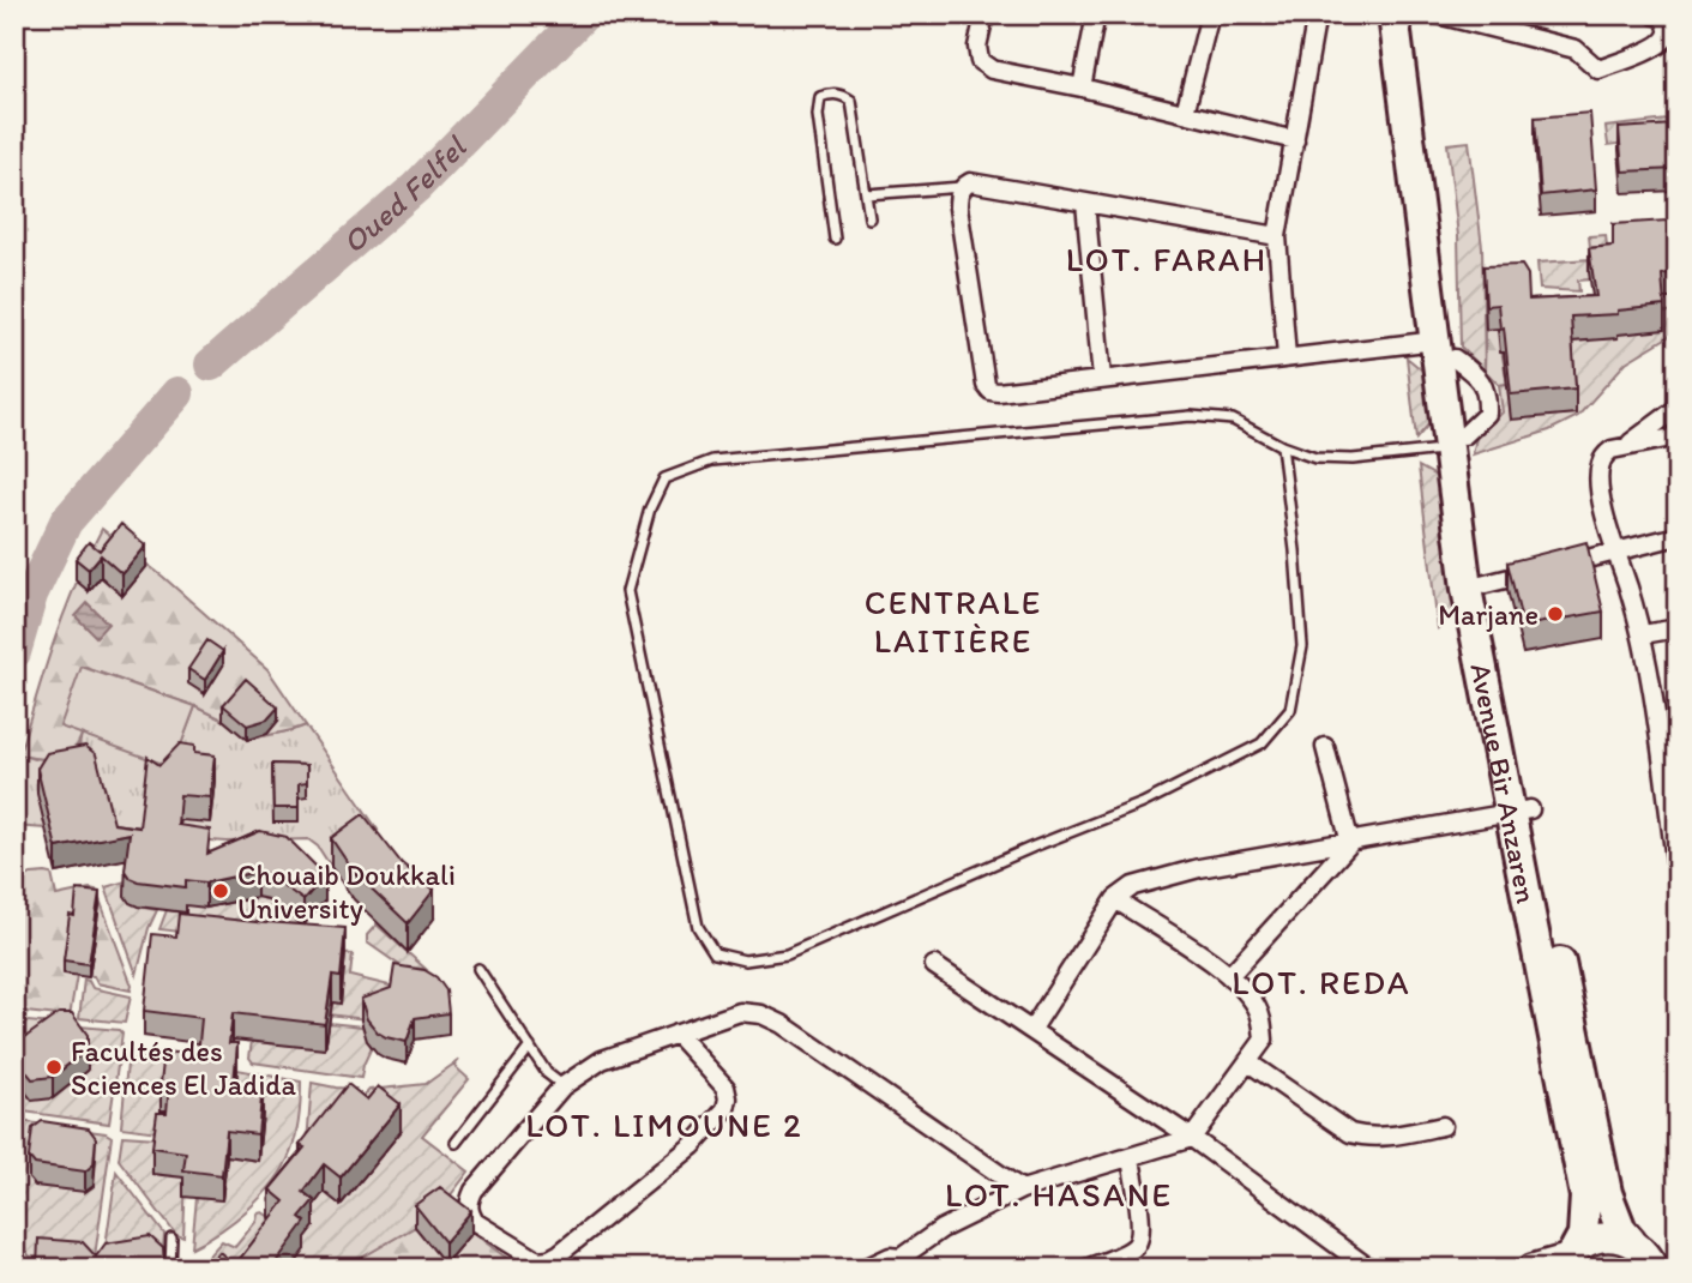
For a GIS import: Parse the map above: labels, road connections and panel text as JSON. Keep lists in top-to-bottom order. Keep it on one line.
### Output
{"streets":{"highway":["Avenue Bir Anzaren"]},"districts":["LOT. FARAH","CENTRALE LAITIÈRE","LOT. REDA","LOT. LIMOUNE 2","LOT. HASANE"],"water":["Oued Felfel"],"places":["Marjane","Chouaib Doukkali University","Facultés des Sciences El Jadida"]}
